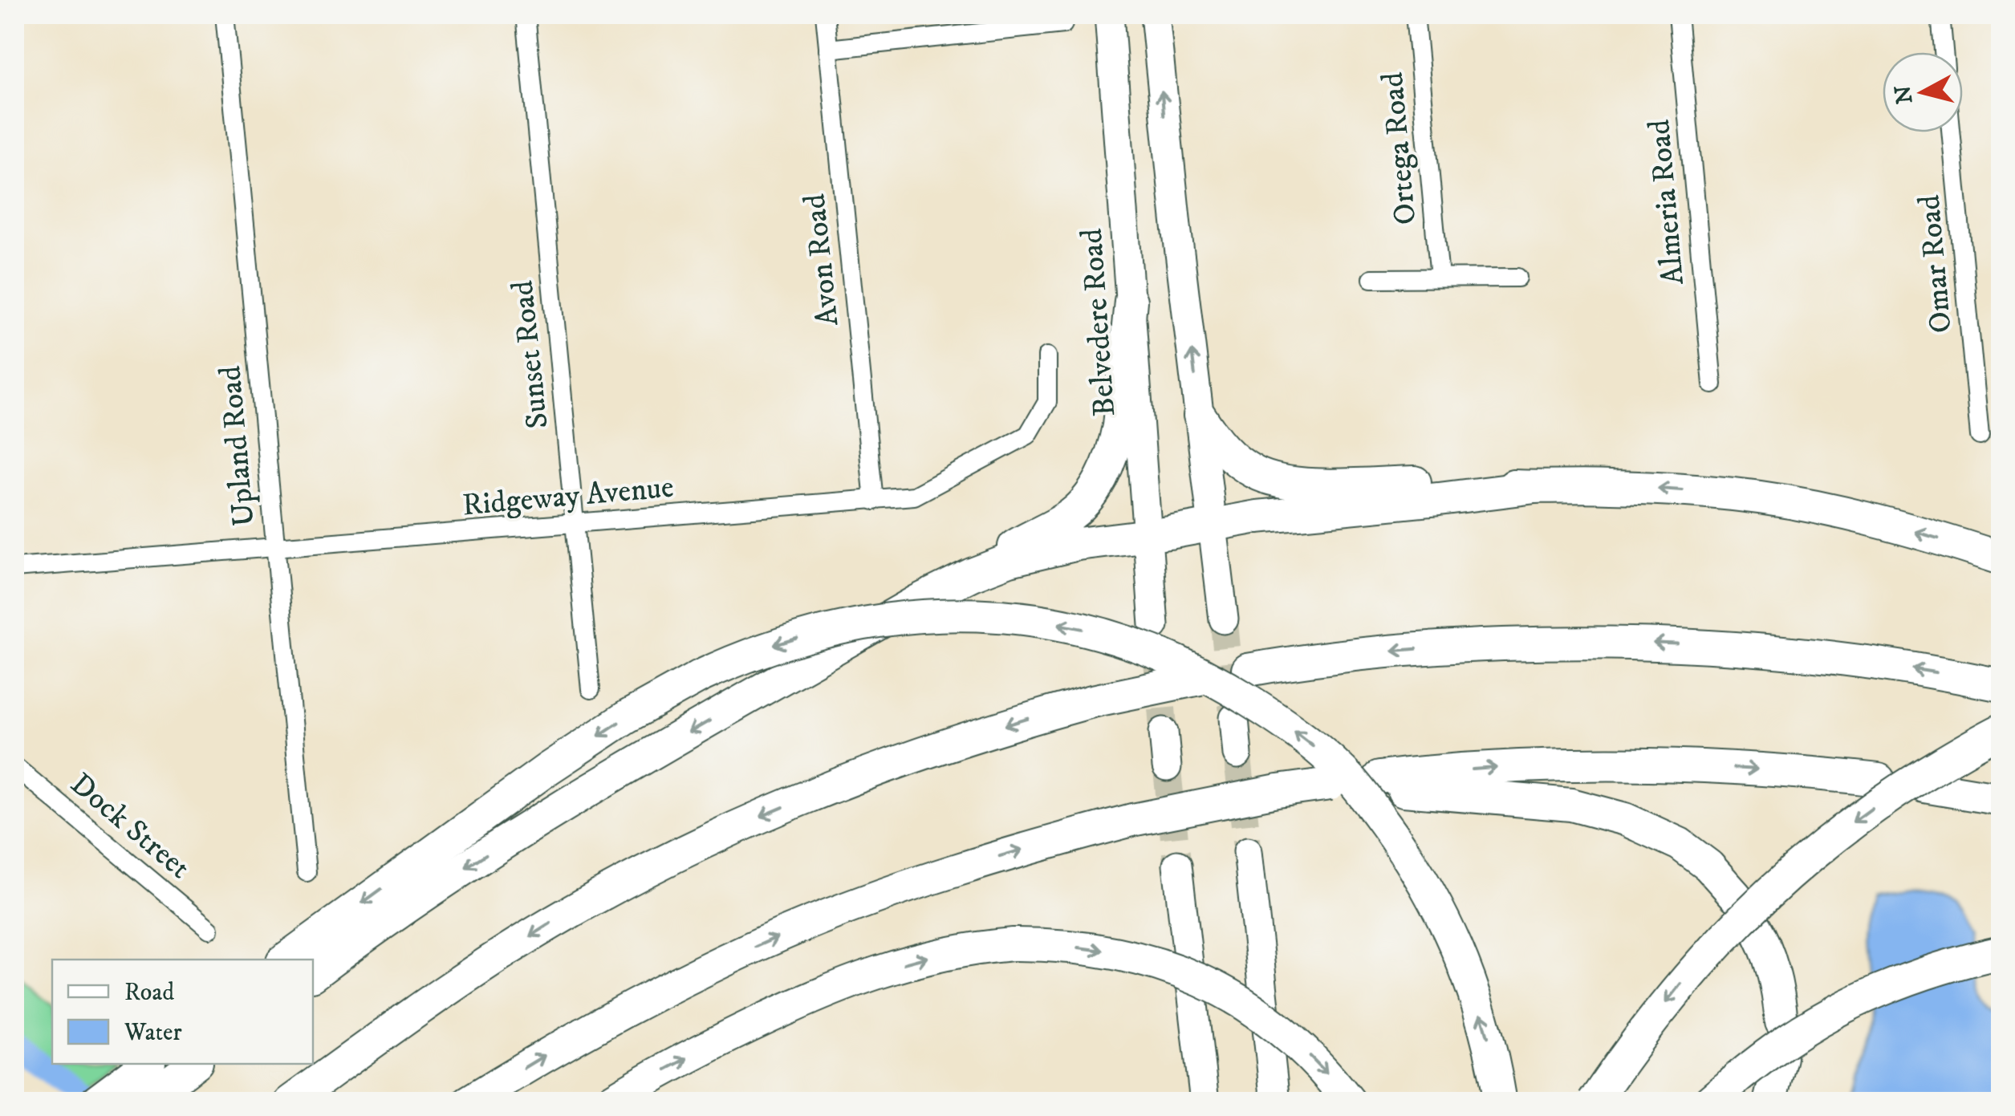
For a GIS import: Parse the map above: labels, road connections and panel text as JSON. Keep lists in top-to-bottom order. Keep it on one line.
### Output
{"streets":{"main road":["Belvedere Road"],"street":["Ortega Road","Almeria Road","Avon Road","Omar Road","Sunset Road","Upland Road","Ridgeway Avenue","Dock Street"]},"crossings":[["Avon Road","Ridgeway Avenue"],["Sunset Road","Ridgeway Avenue"],["Upland Road","Ridgeway Avenue"]],"legend":["Road","Water"],"north":"left"}
